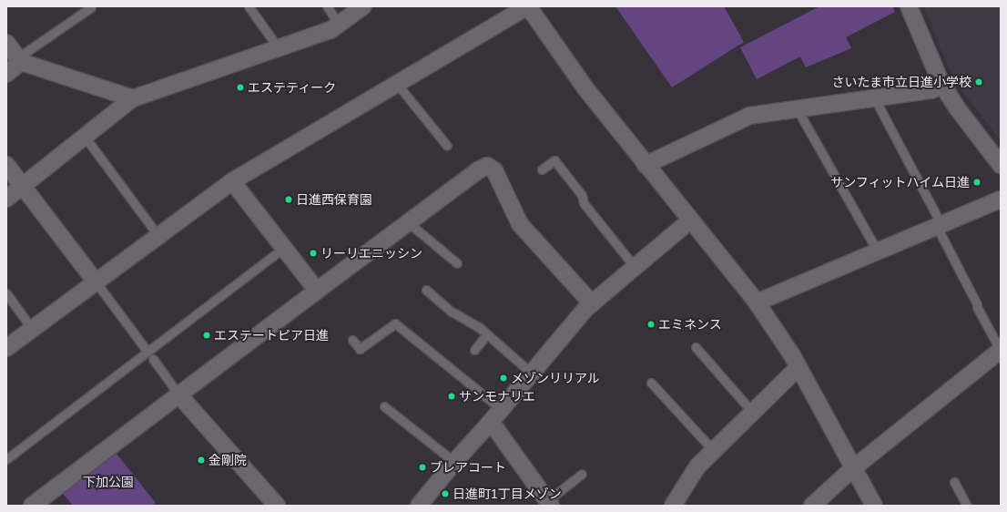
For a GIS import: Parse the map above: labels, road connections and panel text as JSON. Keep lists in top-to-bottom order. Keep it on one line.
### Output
{"parks":["下加公園"],"places":["さいたま市立日進小学校","エステティーク","サンフィットハイム日進","日進西保育園","リーリエニッシン","エミネンス","エステートピア日進","メゾンリリアル","サンモナリエ","金剛院","ブレアコート","日進町1丁目メゾン"]}
